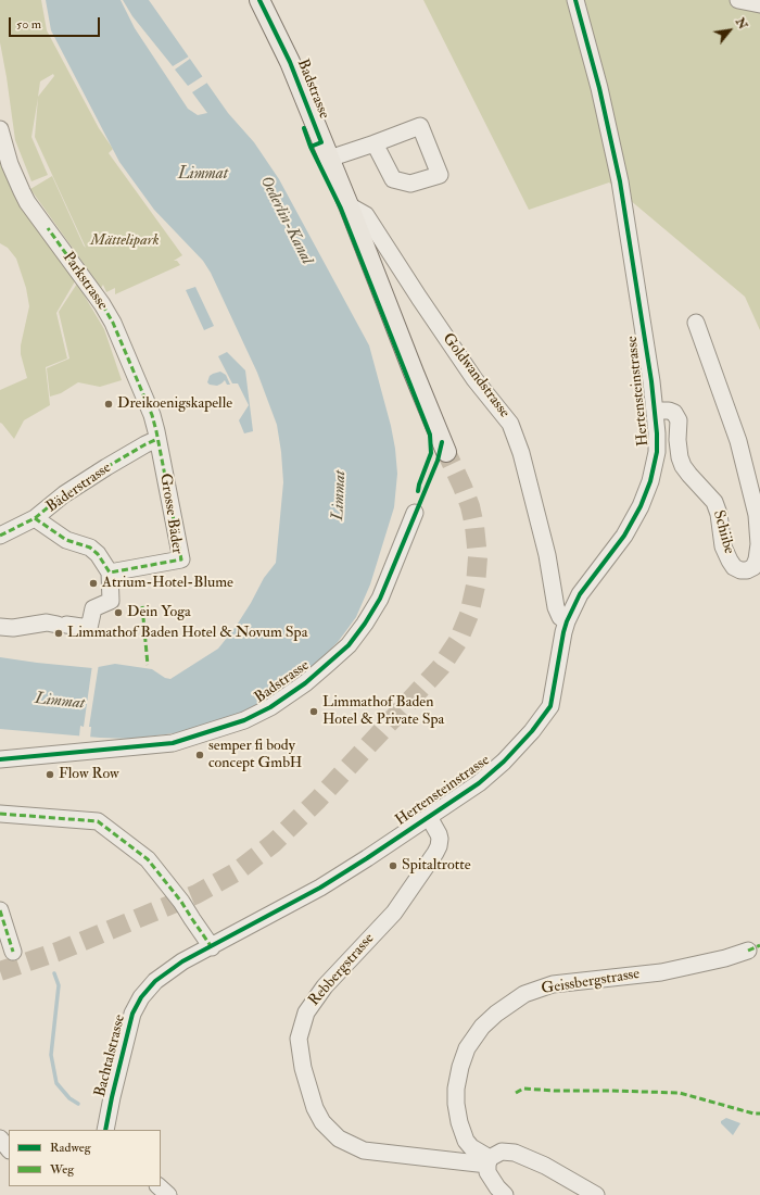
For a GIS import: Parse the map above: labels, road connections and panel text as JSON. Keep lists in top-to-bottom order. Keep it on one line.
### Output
{"streets":{"main road":["Badstrasse"],"street":["Parkstrasse","Goldwandstrasse","Hertensteinstrasse","Bäderstrasse","Grosse Bäder","Schiibe","Rebbergstrasse","Geissbergstrasse","Bachtalstrasse"]},"crossings":[["Badstrasse","Goldwandstrasse"],["Parkstrasse","Bäderstrasse"],["Parkstrasse","Grosse Bäder"],["Goldwandstrasse","Hertensteinstrasse"],["Hertensteinstrasse","Schiibe"],["Hertensteinstrasse","Rebbergstrasse"],["Hertensteinstrasse","Bachtalstrasse"],["Bäderstrasse","Grosse Bäder"],["Rebbergstrasse","Geissbergstrasse"]],"water":["Limmat","Oederlin-Kanal"],"parks":["Mättelipark"],"places":["Dreikoenigskapelle","Atrium-Hotel-Blume","Dein Yoga","Limmathof Baden Hotel & Novum Spa","Limmathof Baden Hotel & Private Spa","semper fi body concept GmbH","Flow Row","Spitaltrotte"],"legend":["Radweg","Weg"],"scale_bar":"50 m","north":"top right"}
